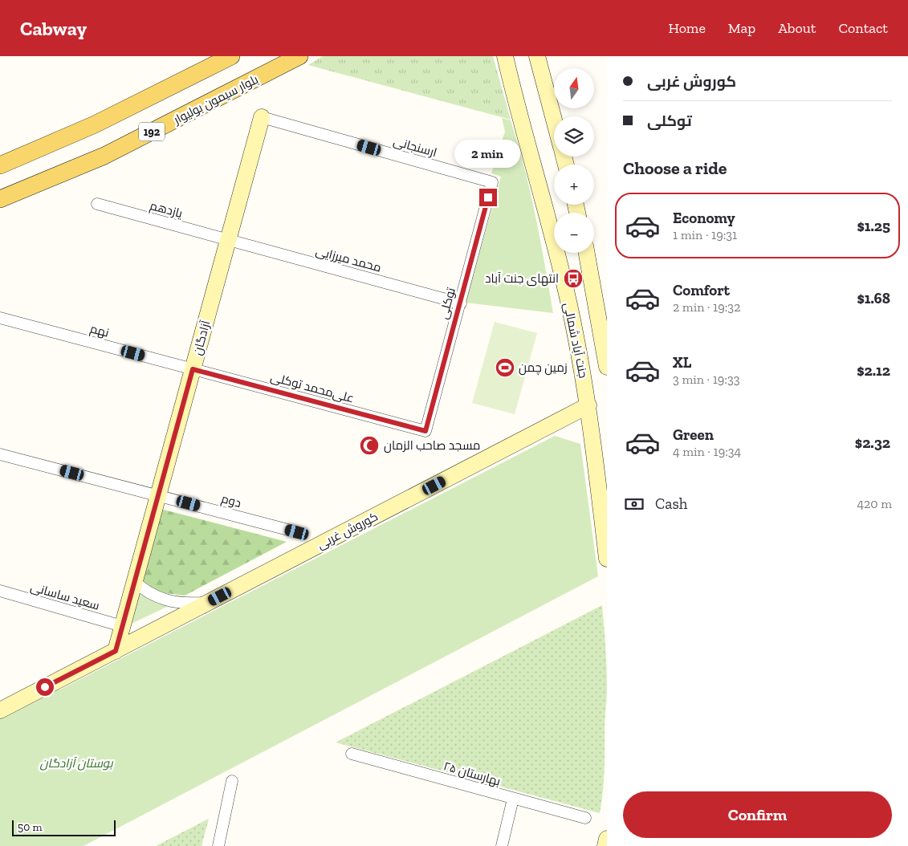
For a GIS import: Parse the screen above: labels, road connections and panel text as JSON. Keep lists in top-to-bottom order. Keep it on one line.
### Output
{"streets":{"main road":["بلوار سیمون بولیوار","192"],"street":["ارسنجانی","یازدهم","محمد میرزایی","توکلی","نهم","آزادگان","جنت آباد شمالی","علی‌محمد توکلی","دوم","کوروش غربی","سعید ساسانی","بهارستان ۲۵"]},"crossings":[["ارسنجانی","توکلی"],["ارسنجانی","آزادگان"],["یازدهم","محمد میرزایی"],["یازدهم","آزادگان"],["محمد میرزایی","توکلی"],["محمد میرزایی","آزادگان"],["توکلی","علی‌محمد توکلی"],["نهم","آزادگان"],["نهم","علی‌محمد توکلی"],["آزادگان","علی‌محمد توکلی"],["آزادگان","دوم"],["آزادگان","کوروش غربی"],["آزادگان","سعید ساسانی"],["جنت آباد شمالی","کوروش غربی"]],"parks":["بوستان آزادگان"],"places":{"bus stop":["انتهای جنت آباد"],"sports":["زمین چمن"],"mosque":["مسجد صاحب الزمان"]},"scale_bar":"50 m","north":"top","page":{"header":"Cabway","nav":["Home","Map","About","Contact"],"banner":["کوروش غربی","توکلی"],"map_buttons":["+","−"],"bubble":"2 min","heading":"Choose a ride","list":[{"name":"Economy","note":"1 min · 19:31","value":"$1.25"},{"name":"Comfort","note":"2 min · 19:32","value":"$1.68"},{"name":"XL","note":"3 min · 19:33","value":"$2.12"},{"name":"Green","note":"4 min · 19:34","value":"$2.32"}],"pay":["Cash","420 m"],"buttons":"Confirm","scale":"50 m"}}
